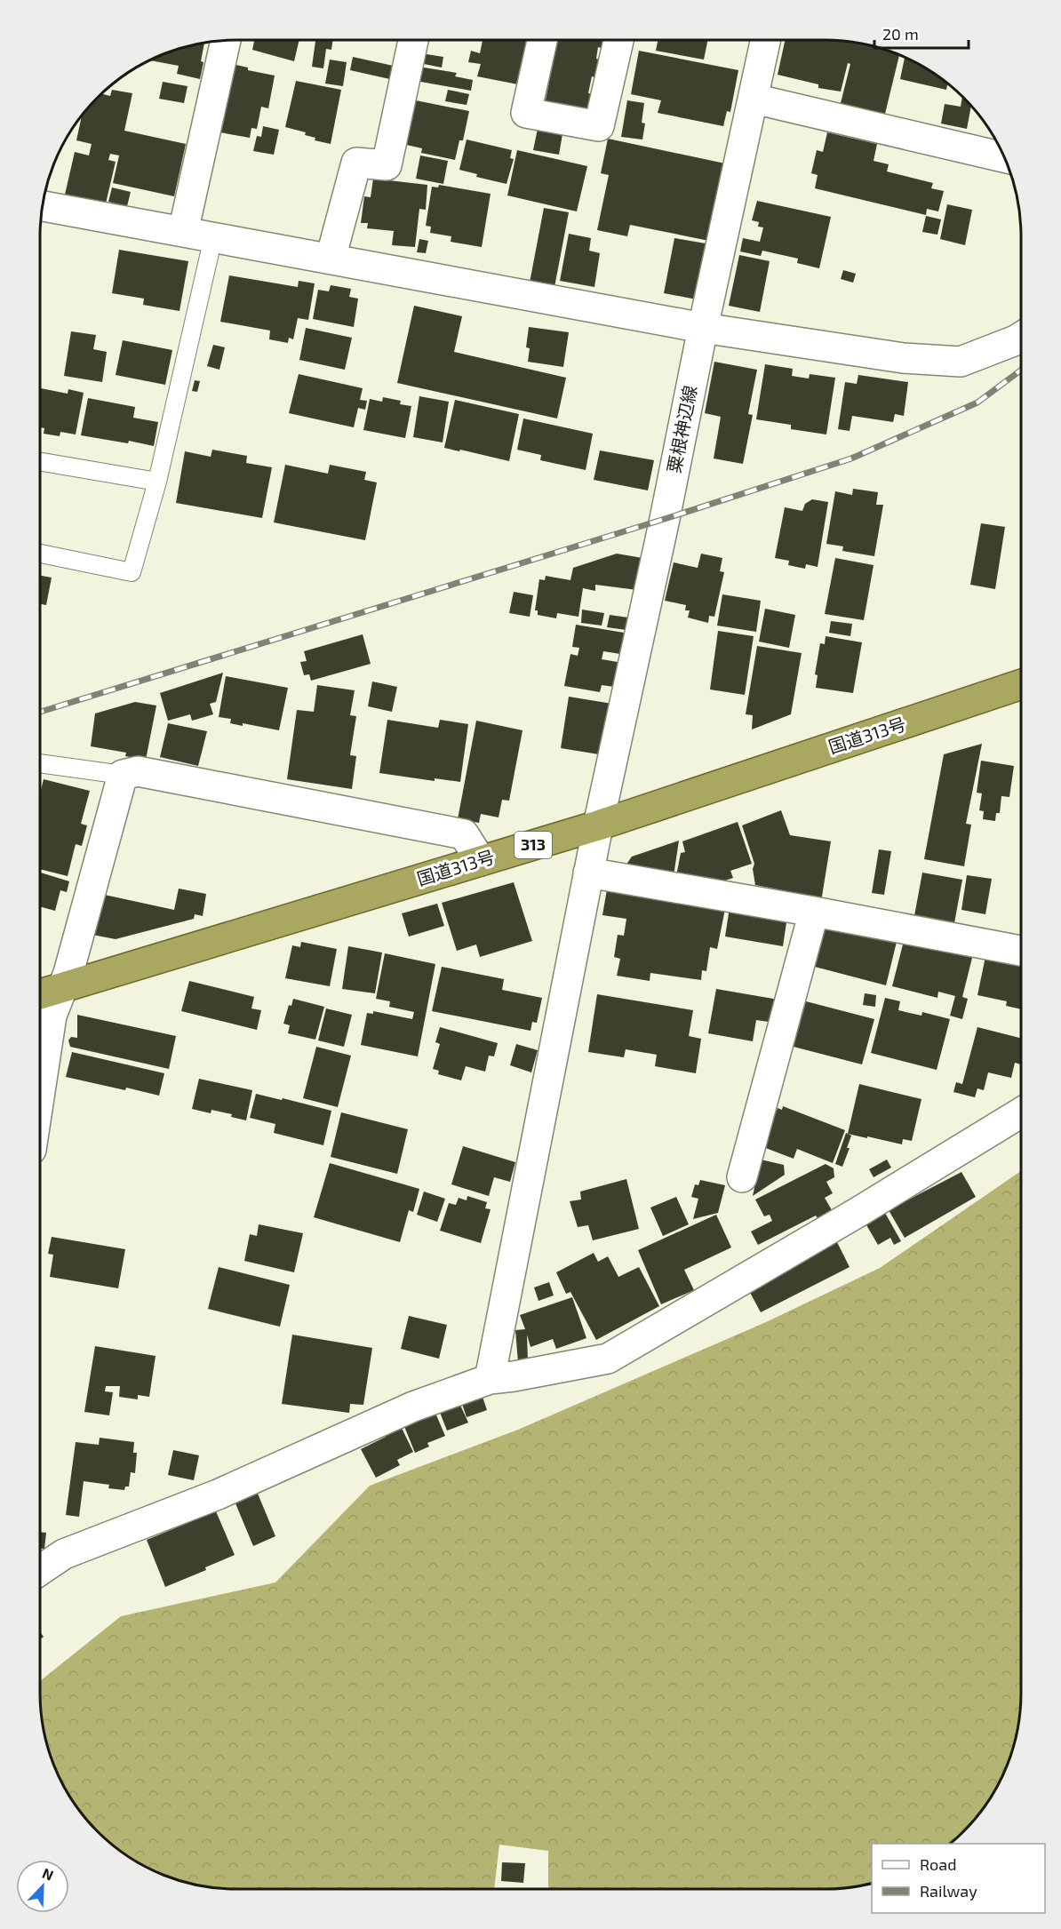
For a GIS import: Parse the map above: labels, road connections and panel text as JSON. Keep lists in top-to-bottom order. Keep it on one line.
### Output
{"streets":{"highway":["国道313号","313"],"street":["粟根神辺線"]},"crossings":[["粟根神辺線","国道313号"]],"legend":["Road","Railway"],"scale_bar":"20 m","north":"top right"}
